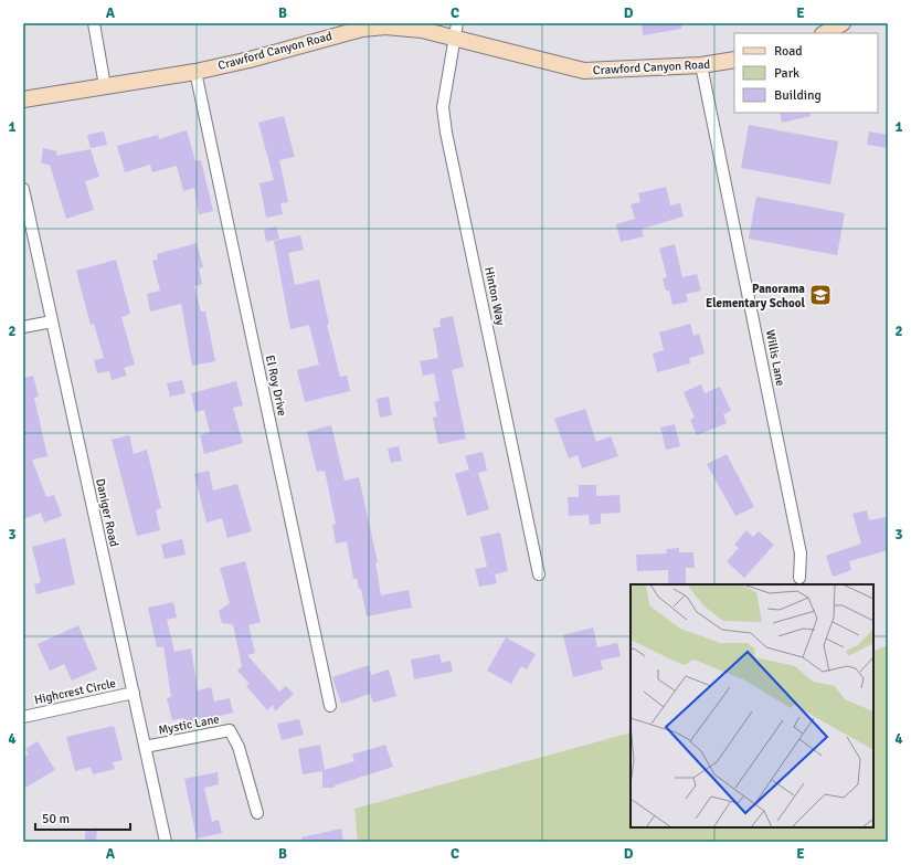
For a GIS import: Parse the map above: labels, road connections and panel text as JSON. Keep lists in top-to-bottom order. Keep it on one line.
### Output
{"streets":{"main road":["Crawford Canyon Road"],"street":["Hinton Way","Willis Lane","El Roy Drive","Daniger Road","Highcrest Circle","Mystic Lane"]},"crossings":[["Crawford Canyon Road","Hinton Way"],["Crawford Canyon Road","Willis Lane"],["Crawford Canyon Road","El Roy Drive"],["Daniger Road","Highcrest Circle"],["Daniger Road","Mystic Lane"]],"places":{"school or university":["Panorama Elementary School"]},"legend":["Road","Park","Building"],"scale_bar":"50 m","grid":{"columns":["A","B","C","D","E"],"rows":["1","2","3","4"]}}
